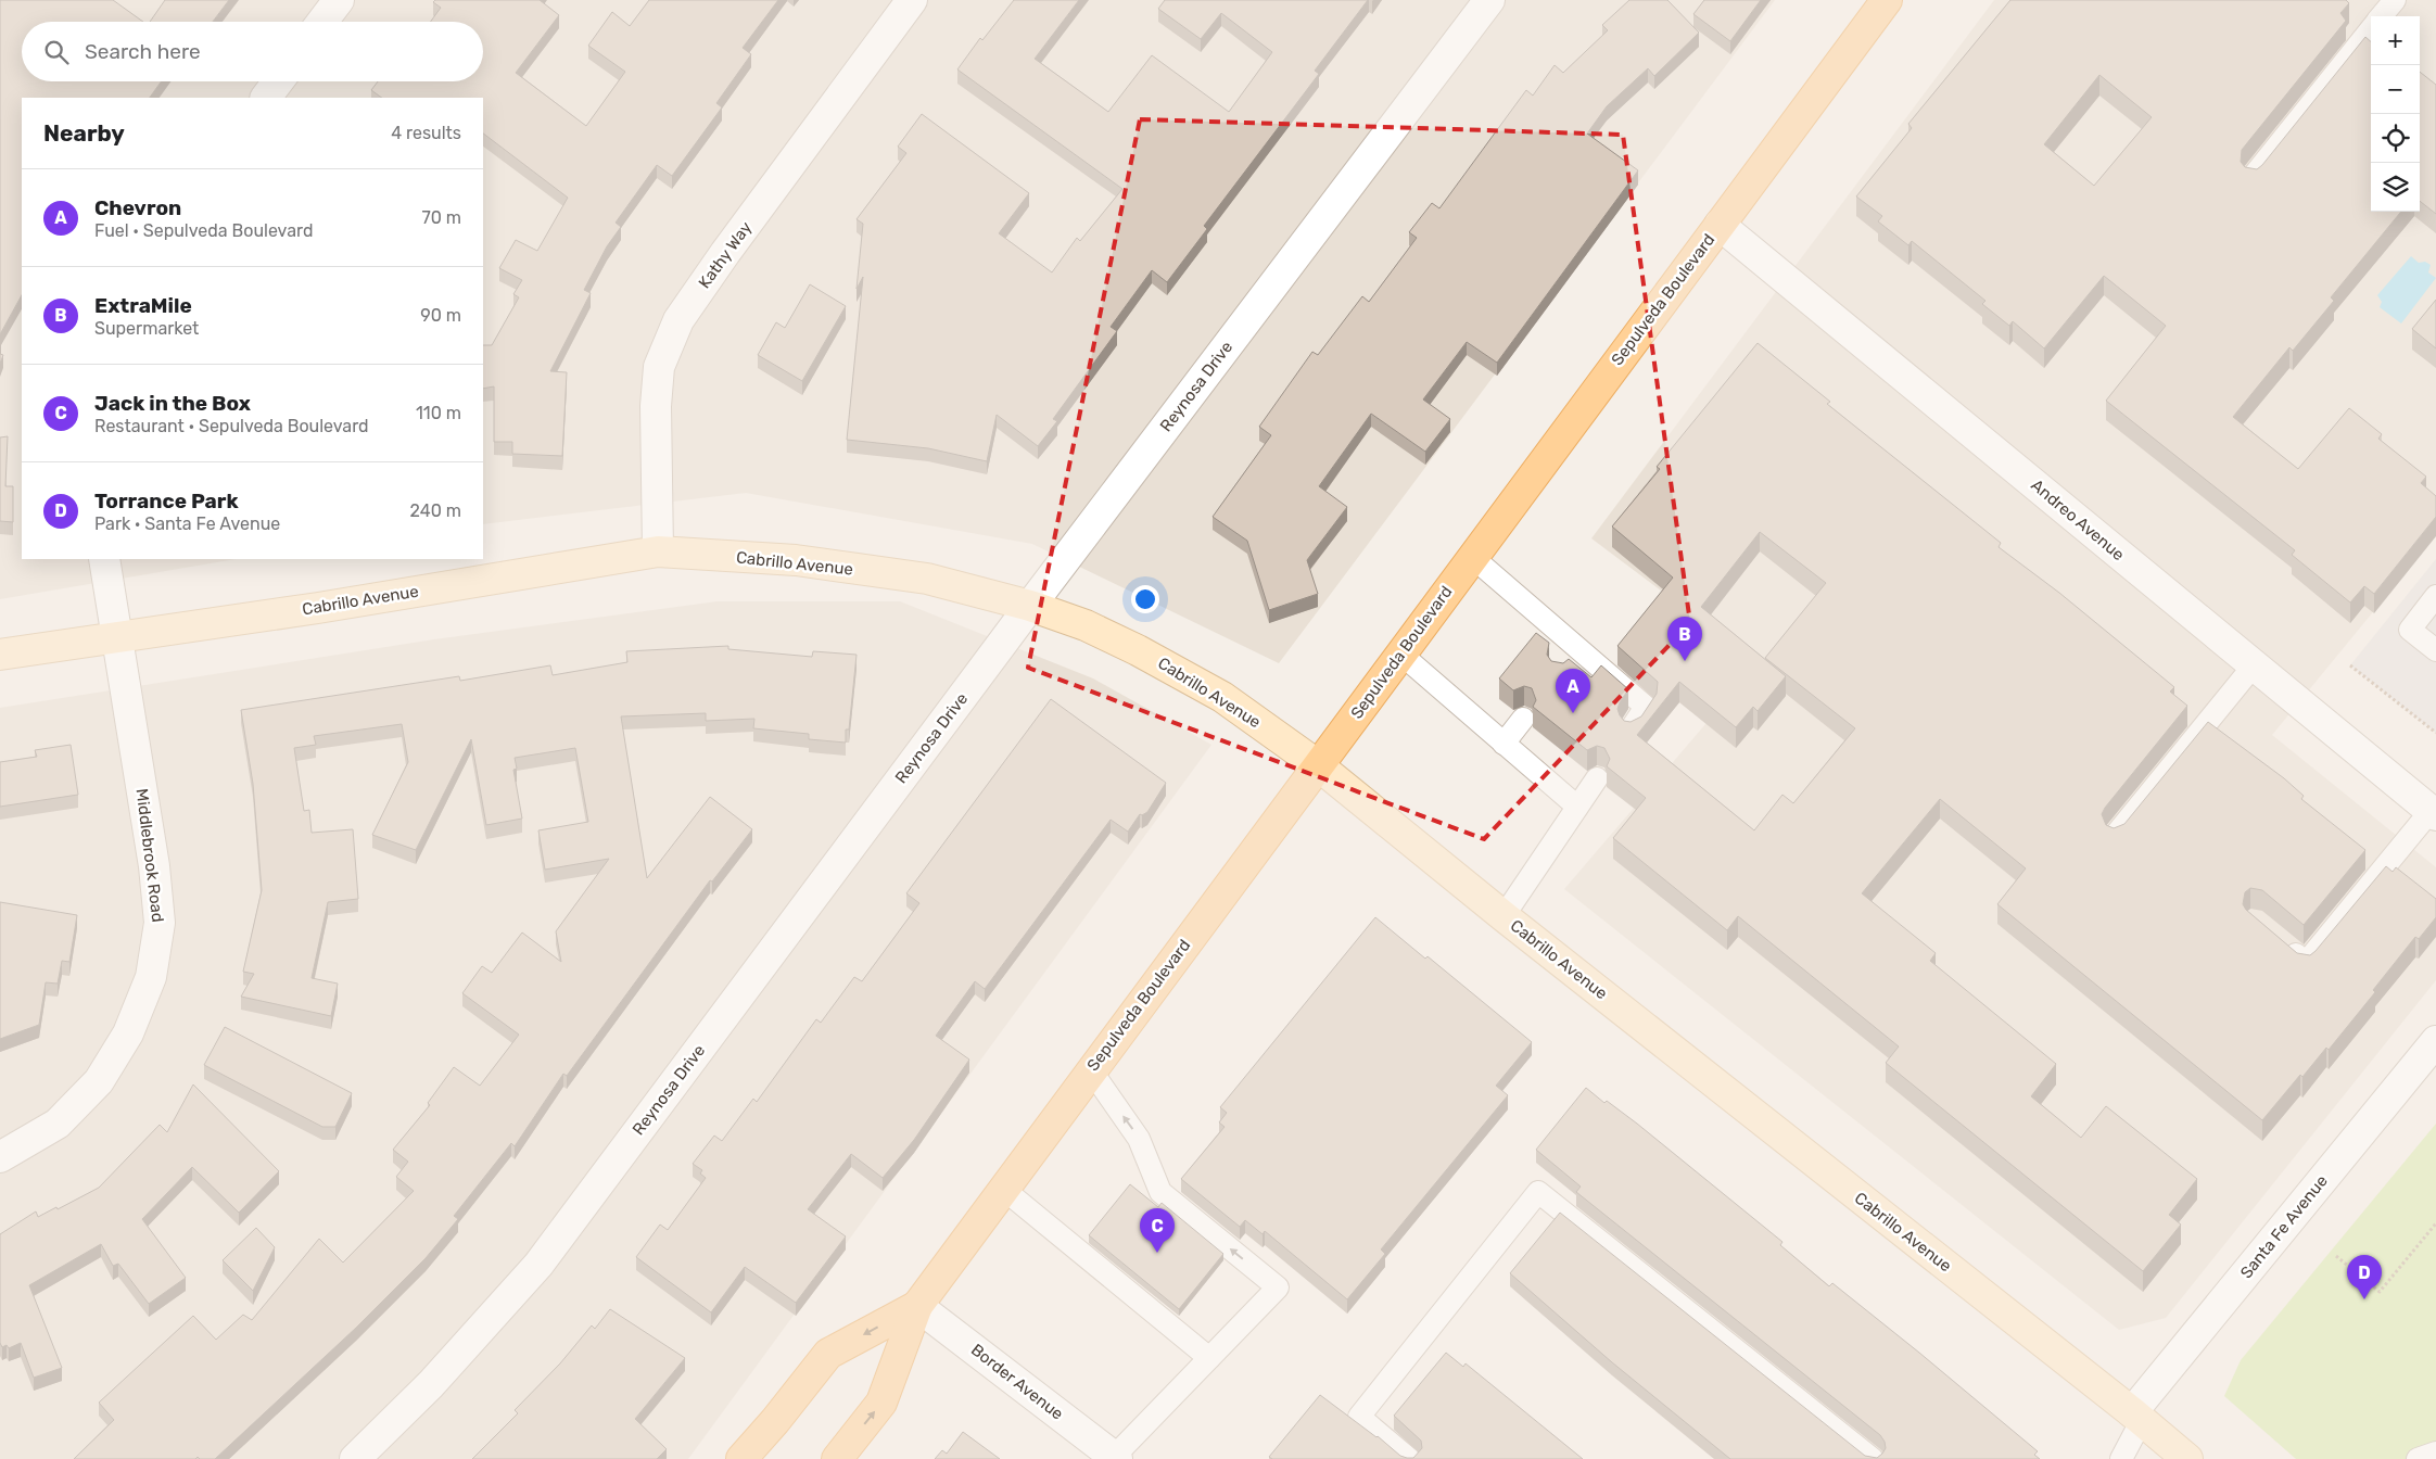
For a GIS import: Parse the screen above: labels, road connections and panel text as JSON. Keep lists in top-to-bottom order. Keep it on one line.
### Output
{"streets":{"main road":["Sepulveda Boulevard"],"street":["Kathy Way","Reynosa Drive","Andreo Avenue","Cabrillo Avenue","Middlebrook Road","Santa Fe Avenue","Border Avenue"]},"crossings":[["Kathy Way","Cabrillo Avenue"],["Sepulveda Boulevard","Andreo Avenue"],["Sepulveda Boulevard","Cabrillo Avenue"],["Sepulveda Boulevard","Border Avenue"],["Reynosa Drive","Cabrillo Avenue"],["Cabrillo Avenue","Middlebrook Road"],["Cabrillo Avenue","Santa Fe Avenue"]],"page":{"map_buttons":["+","−"],"search":"Search here","heading":["Nearby","4 results"],"list":[{"mark":"A","name":"Chevron","note":"Fuel · Sepulveda Boulevard","value":"70 m"},{"mark":"B","name":"ExtraMile","note":"Supermarket","value":"90 m"},{"mark":"C","name":"Jack in the Box","note":"Restaurant · Sepulveda Boulevard","value":"110 m"},{"mark":"D","name":"Torrance Park","note":"Park · Santa Fe Avenue","value":"240 m"}],"pins":["B","A","C","D"]}}
